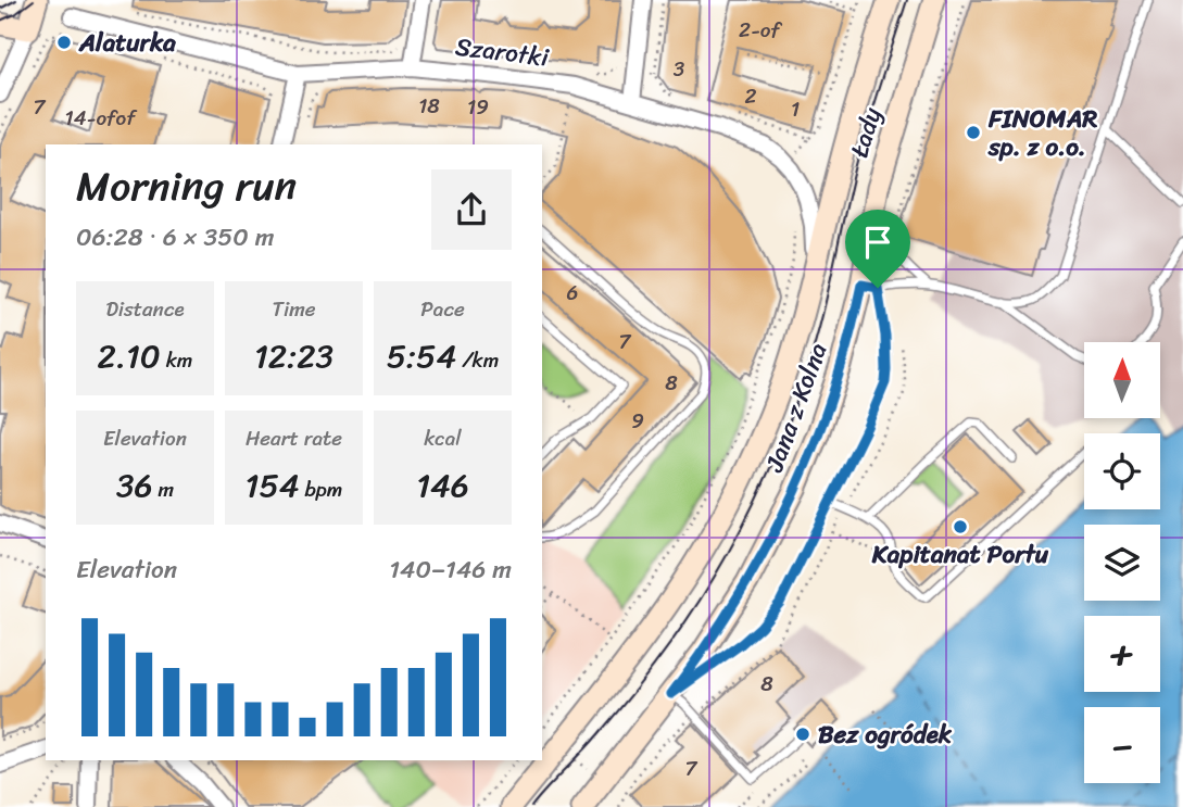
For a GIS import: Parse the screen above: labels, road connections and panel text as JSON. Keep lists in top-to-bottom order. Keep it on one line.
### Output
{"streets":{"street":["Szarotki","Łady","Jana z Kolna"]},"crossings":[["Szarotki","Jana z Kolna"],["Łady","Jana z Kolna"]],"places":["Alaturka","FINOMAR sp. z o.o.","Kapitanat Portu","Bez ogródek"],"house_numbers":["2-of","3","2","18","7","19","1","14-ofof","6","7","8","9","8","7"],"north":"top","page":{"heading":["Morning run","06:28 · 6 × 350 m"],"stats":[["Distance","2.10 km"],["Time","12:23"],["Pace","5:54 /km"],["Elevation","36 m"],["Heart rate","154 bpm"],["kcal","146"]],"map_buttons":["+","−"],"chart":["Elevation","140–146 m"]}}
